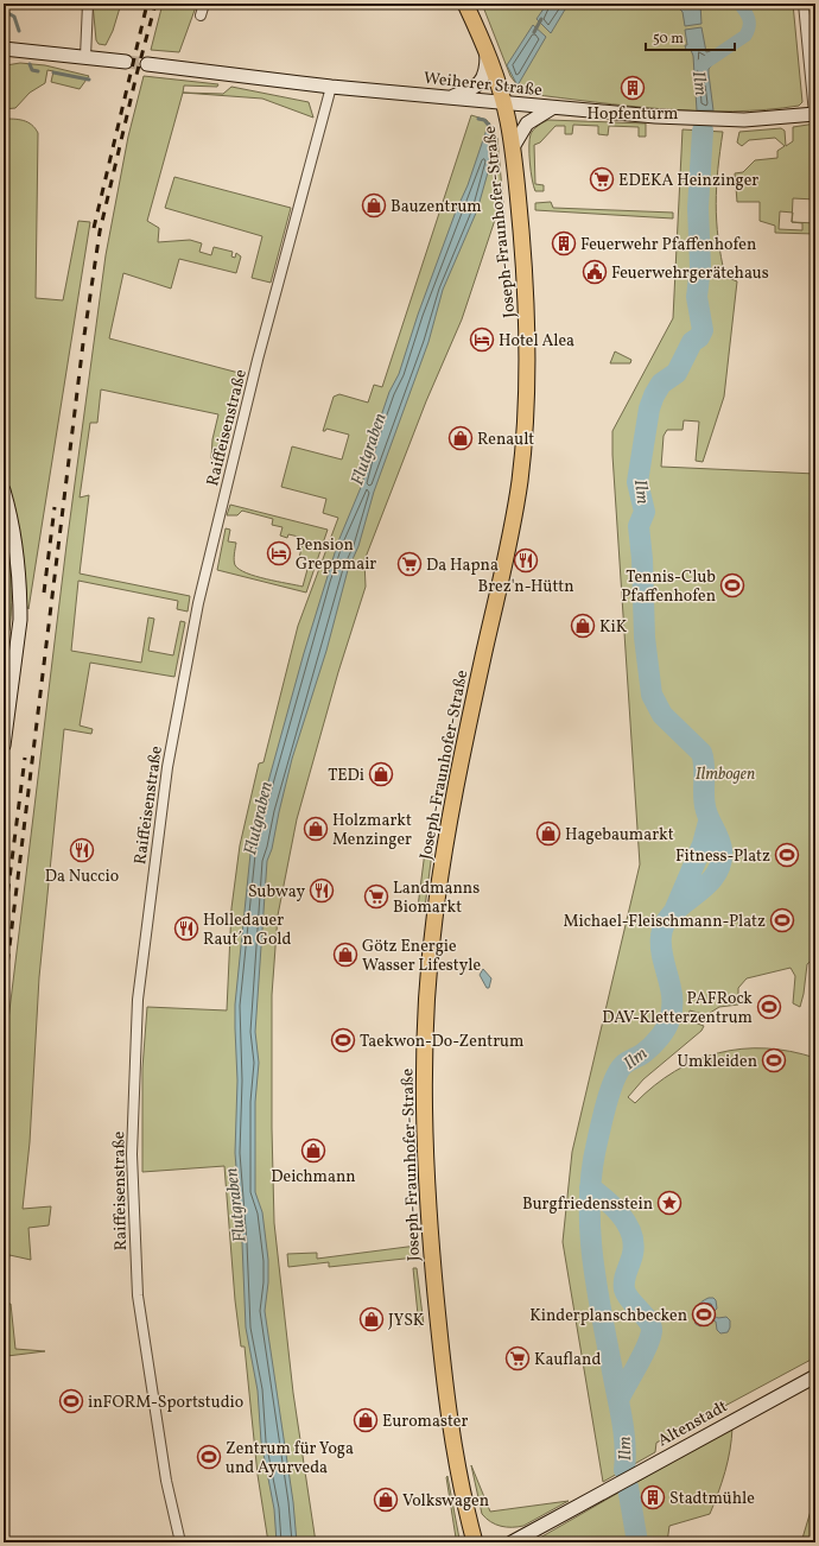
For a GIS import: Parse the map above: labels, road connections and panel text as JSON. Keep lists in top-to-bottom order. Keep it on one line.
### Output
{"streets":{"main road":["Joseph-Fraunhofer-Straße"],"street":["Weiherer Straße","Raiffeisenstraße","Altenstadt"]},"crossings":[["Weiherer Straße","Joseph-Fraunhofer-Straße"],["Weiherer Straße","Raiffeisenstraße"]],"water":["Ilm","Flutgraben"],"parks":["Ilmbogen"],"places":{"building":["Hopfenturm","Feuerwehr Pfaffenhofen","Stadtmühle"],"supermarket":["EDEKA Heinzinger","Da Hapna","Landmanns Biomarkt","Kaufland"],"shop":["Bauzentrum","Renault","KiK","TEDi","Holzmarkt Menzinger","Hagebaumarkt","Götz Energie Wasser Lifestyle","Deichmann","JYSK","Euromaster","Volkswagen"],"public building":["Feuerwehrgerätehaus"],"hotel":["Hotel Alea","Pension Greppmair"],"restaurant":["Brez'n-Hüttn","Da Nuccio","Subway","Holledauer Raut´n Gold"],"sports":["Tennis-Club Pfaffenhofen","Fitness-Platz","Michael-Fleischmann-Platz","PAFRock DAV-Kletterzentrum","Taekwon-Do-Zentrum","Umkleiden","Kinderplanschbecken","inFORM-Sportstudio","Zentrum für Yoga und Ayurveda"],"place":["Burgfriedensstein"]},"scale_bar":"50 m"}
